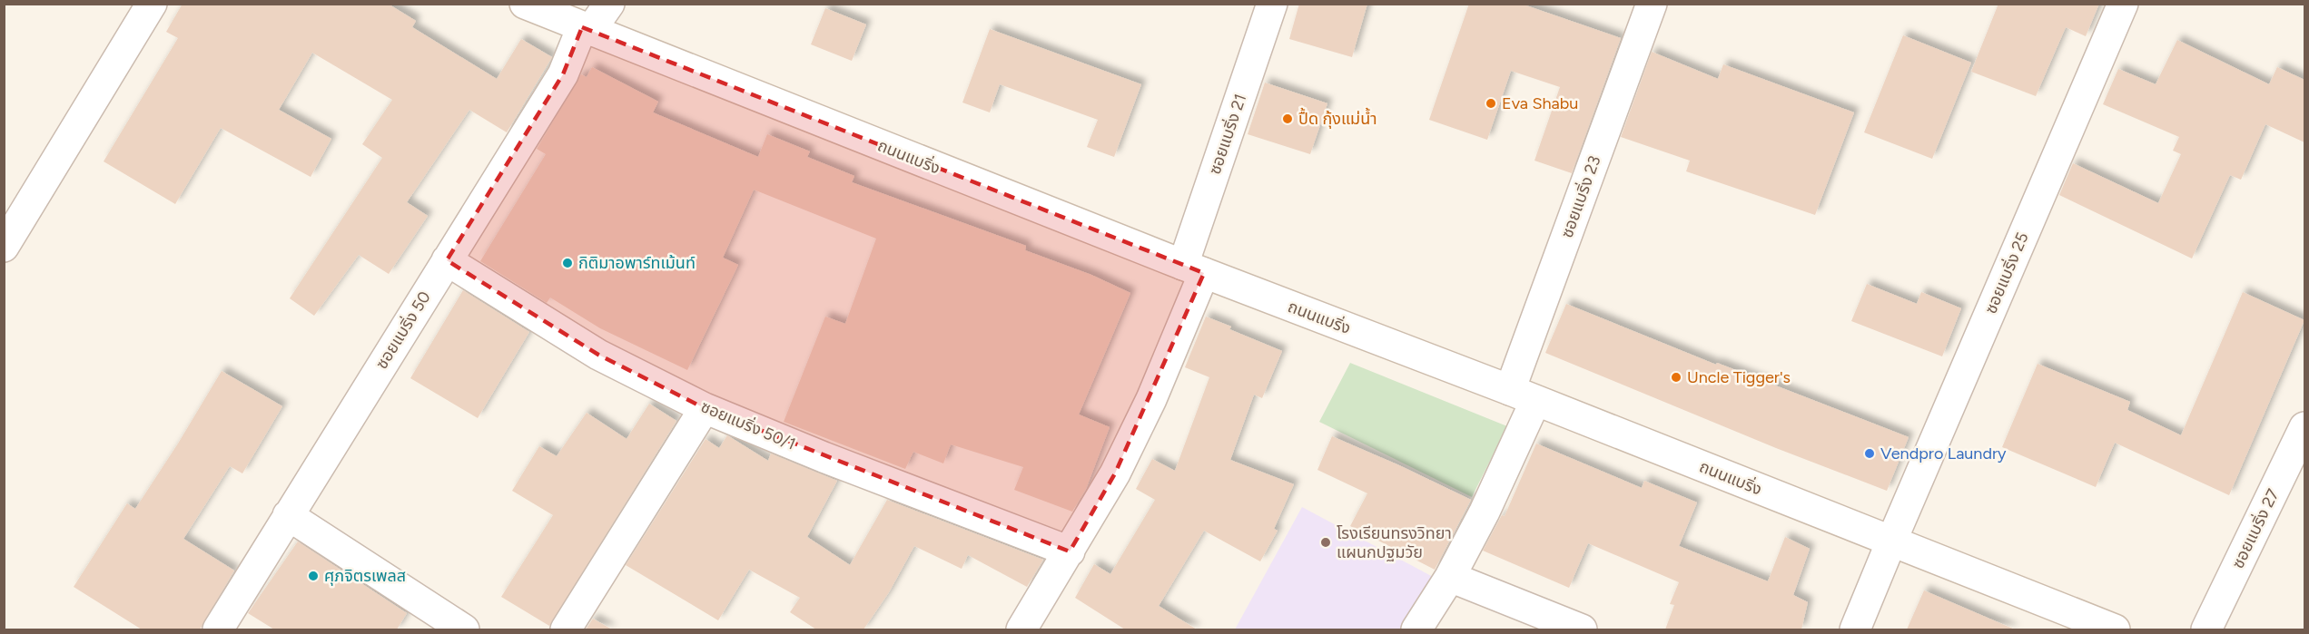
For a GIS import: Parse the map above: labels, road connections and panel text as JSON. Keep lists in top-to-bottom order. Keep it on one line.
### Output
{"streets":{"street":["ซอยแบริ่ง 21","ถนนแบริ่ง","ซอยแบริ่ง 23","ซอยแบริ่ง 25","ซอยแบริ่ง 50","ซอยแบริ่ง 50/1","ซอยแบริ่ง 27"]},"crossings":[["ซอยแบริ่ง 21","ถนนแบริ่ง"],["ซอยแบริ่ง 21","ซอยแบริ่ง 50/1"],["ถนนแบริ่ง","ซอยแบริ่ง 23"],["ถนนแบริ่ง","ซอยแบริ่ง 25"],["ถนนแบริ่ง","ซอยแบริ่ง 50"],["ซอยแบริ่ง 50","ซอยแบริ่ง 50/1"]],"places":["Eva Shabu","ปื้ด กุ้งแม่น้ำ","กิติมาอพาร์ทเม้นท์","Uncle Tigger's","Vendpro Laundry","โรงเรียนทรงวิทยา แผนกปฐมวัย","ศุภจิตรเพลส"]}
